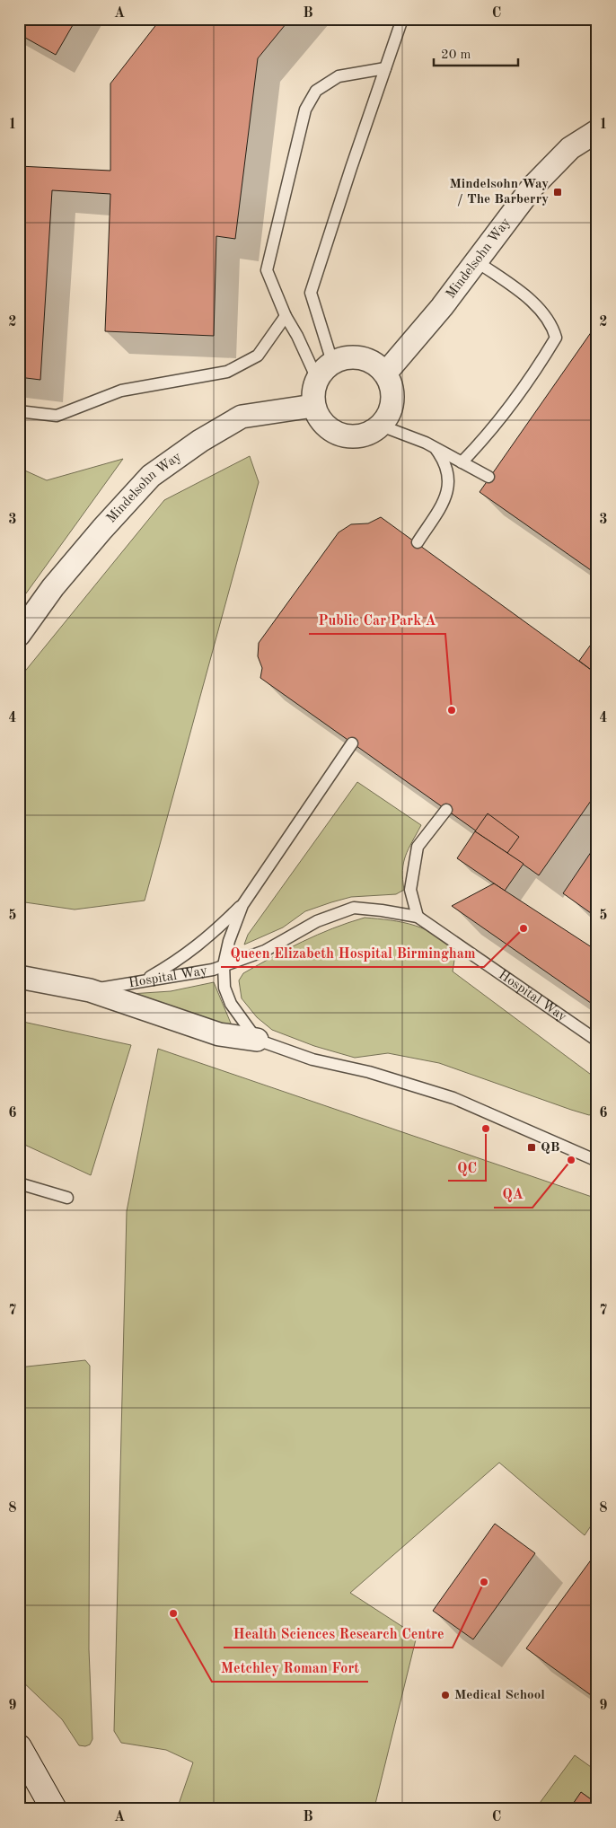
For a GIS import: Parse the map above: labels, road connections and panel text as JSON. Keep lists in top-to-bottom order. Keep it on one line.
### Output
{"streets":{"street":["Mindelsohn Way","Hospital Way"]},"places":{"transit":["Mindelsohn Way / The Barberry","QB"],"other":["Public Car Park A","Queen Elizabeth Hospital Birmingham","QC","QA","Health Sciences Research Centre","Metchley Roman Fort","Medical School"]},"scale_bar":"20 m","grid":{"columns":["A","B","C"],"rows":["1","2","3","4","5","6","7","8","9"]}}
